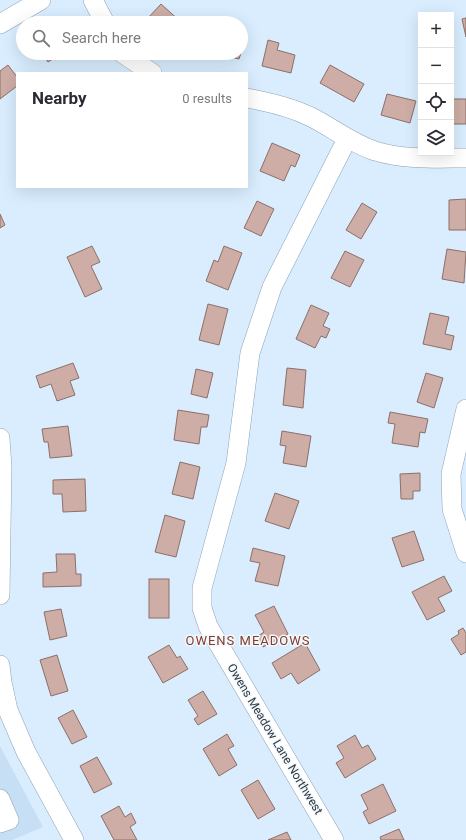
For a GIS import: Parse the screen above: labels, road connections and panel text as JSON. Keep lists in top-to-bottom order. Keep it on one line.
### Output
{"streets":{"street":["Owens Meadow Lane Northwest"]},"districts":["OWENS MEADOWS"],"page":{"map_buttons":["+","−"],"search":"Search here","heading":["Nearby","0 results"]}}
